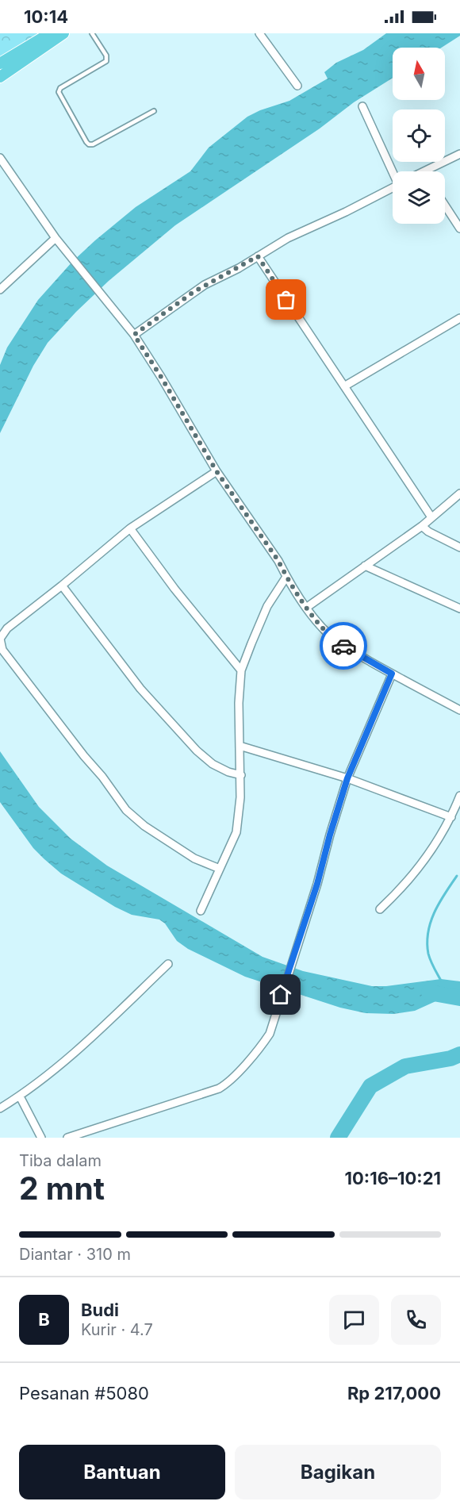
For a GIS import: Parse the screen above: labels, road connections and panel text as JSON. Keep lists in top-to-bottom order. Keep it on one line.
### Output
{"north":"top","page":{"status":"10:14","heading":["2 mnt","Tiba dalam","10:16–10:21"],"panel":["Budi","Kurir · 4.7","Pesanan #5080","Rp 217,000"],"bar":"Diantar · 310 m","round":"B","buttons":["Bantuan","Bagikan"]}}
